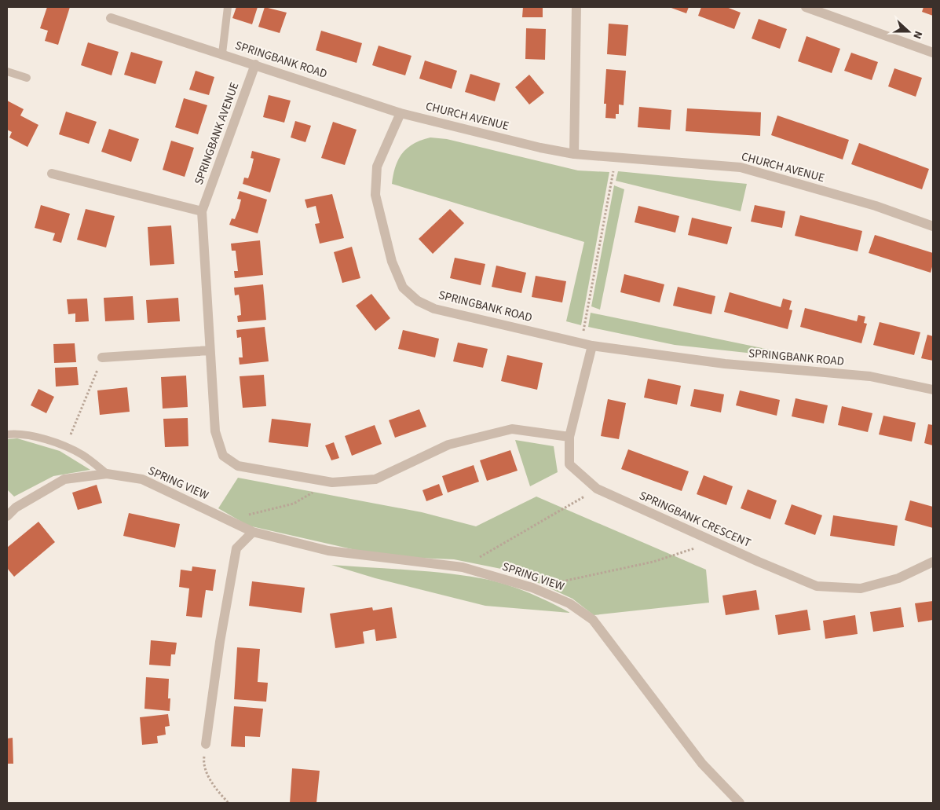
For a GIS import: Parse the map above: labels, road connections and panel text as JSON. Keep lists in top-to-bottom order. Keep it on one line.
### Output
{"streets":{"street":["SPRINGBANK ROAD","CHURCH AVENUE","SPRINGBANK AVENUE","SPRING VIEW","SPRINGBANK CRESCENT"]},"crossings":[["SPRINGBANK ROAD","CHURCH AVENUE"],["SPRINGBANK ROAD","SPRINGBANK AVENUE"],["SPRINGBANK ROAD","SPRINGBANK CRESCENT"],["SPRINGBANK AVENUE","SPRINGBANK CRESCENT"]],"north":"right"}
